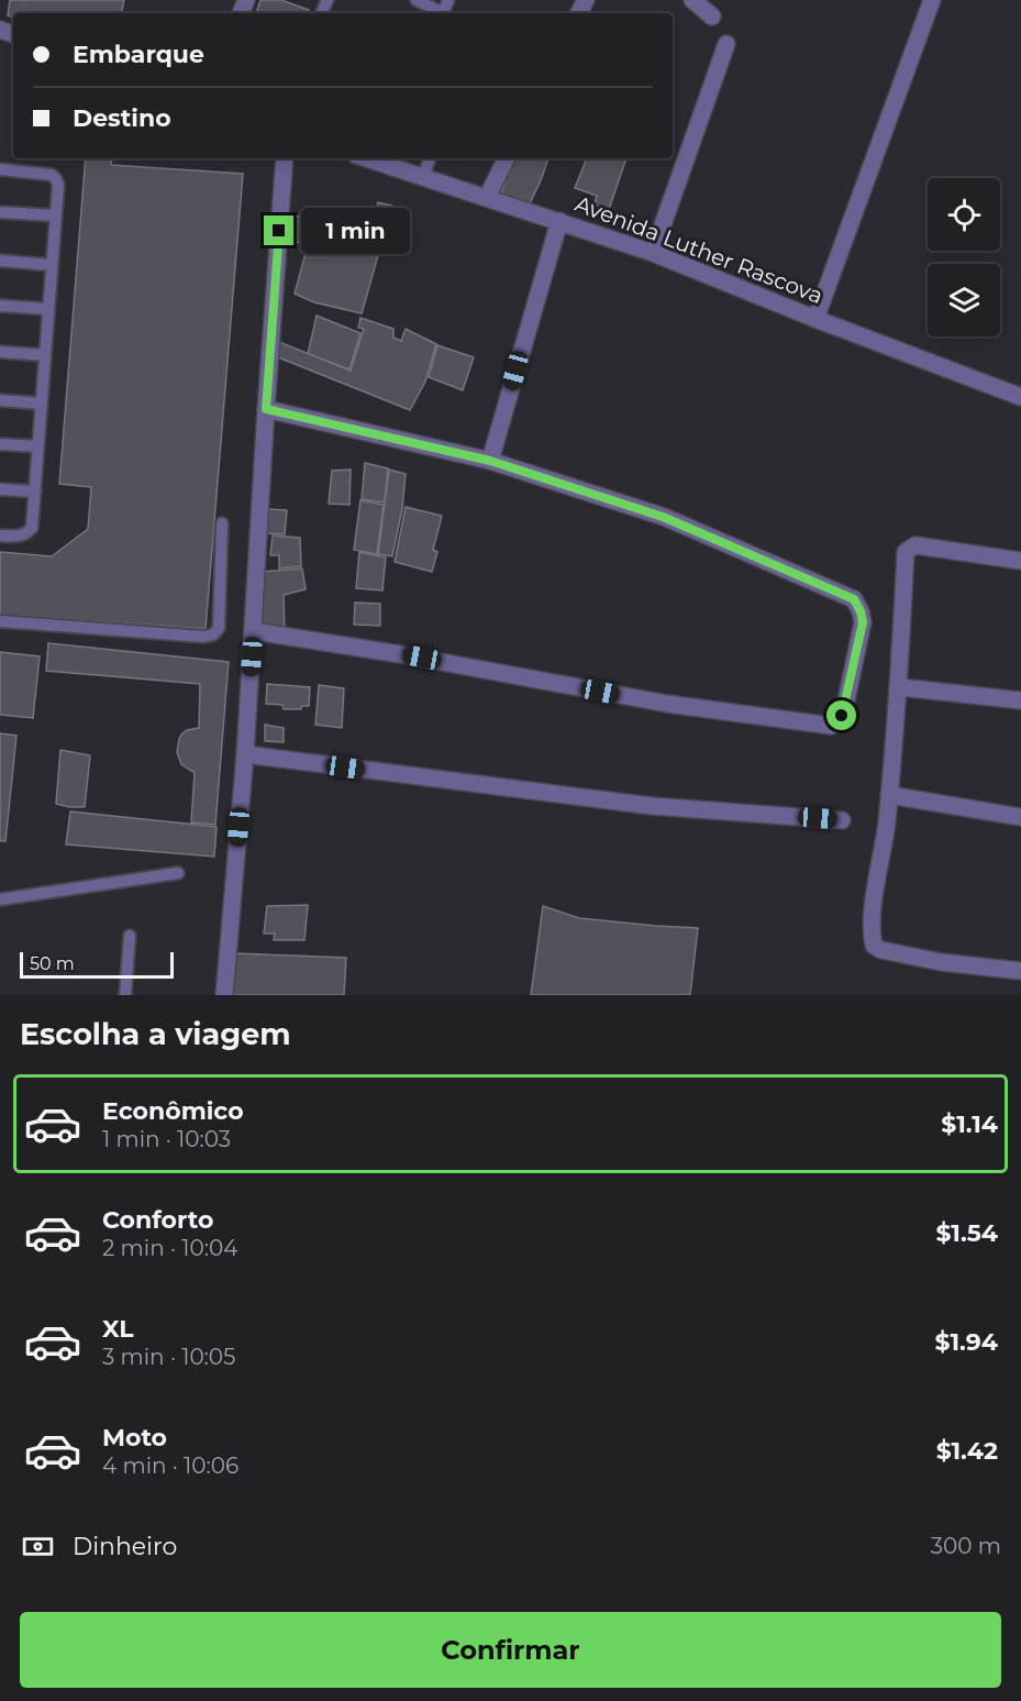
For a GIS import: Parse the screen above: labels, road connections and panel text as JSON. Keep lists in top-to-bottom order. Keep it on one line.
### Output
{"streets":{"street":["Avenida Luther Rascova"]},"scale_bar":"50 m","page":{"banner":["Embarque","Destino"],"bubble":"1 min","scale":"50 m","heading":"Escolha a viagem","list":[{"name":"Econômico","note":"1 min · 10:03","value":"$1.14"},{"name":"Conforto","note":"2 min · 10:04","value":"$1.54"},{"name":"XL","note":"3 min · 10:05","value":"$1.94"},{"name":"Moto","note":"4 min · 10:06","value":"$1.42"}],"pay":["Dinheiro","300 m"],"buttons":"Confirmar"}}
